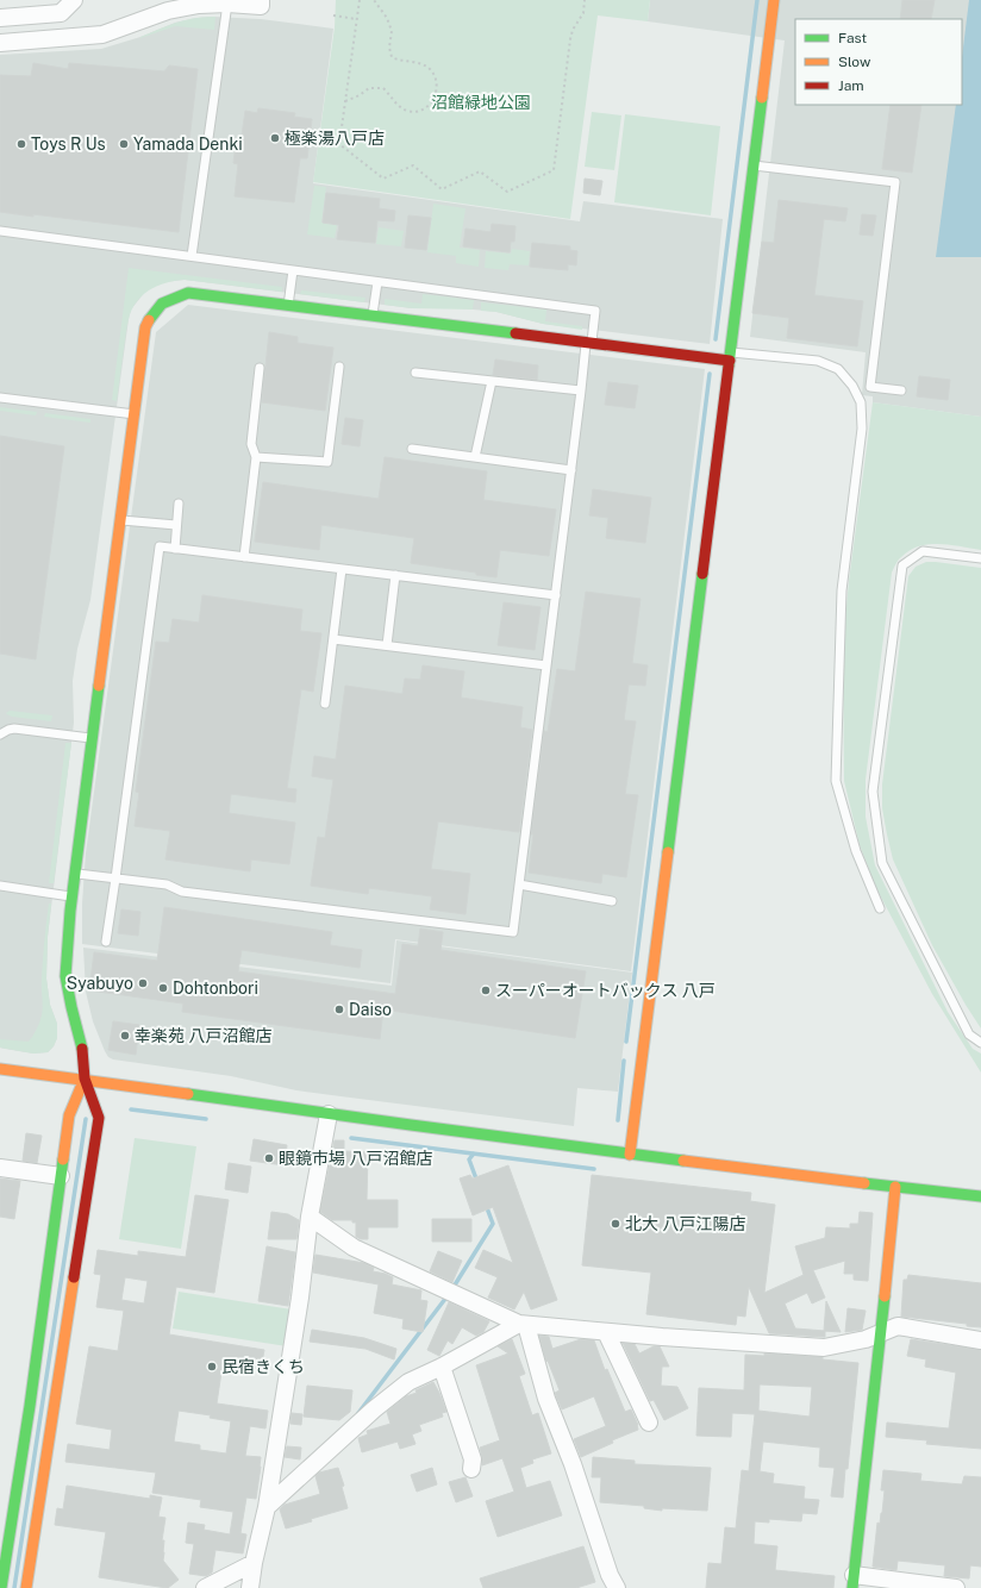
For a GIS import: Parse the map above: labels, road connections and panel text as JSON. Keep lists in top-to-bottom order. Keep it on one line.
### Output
{"parks":["沼館緑地公園"],"places":["極楽湯八戸店","Toys R Us","Yamada Denki","Syabuyo","Dohtonbori","スーパーオートバックス 八戸","Daiso","幸楽苑 八戸沼館店","眼鏡市場 八戸沼館店","北大 八戸江陽店","民宿きくち"],"legend":["Fast","Slow","Jam"]}
